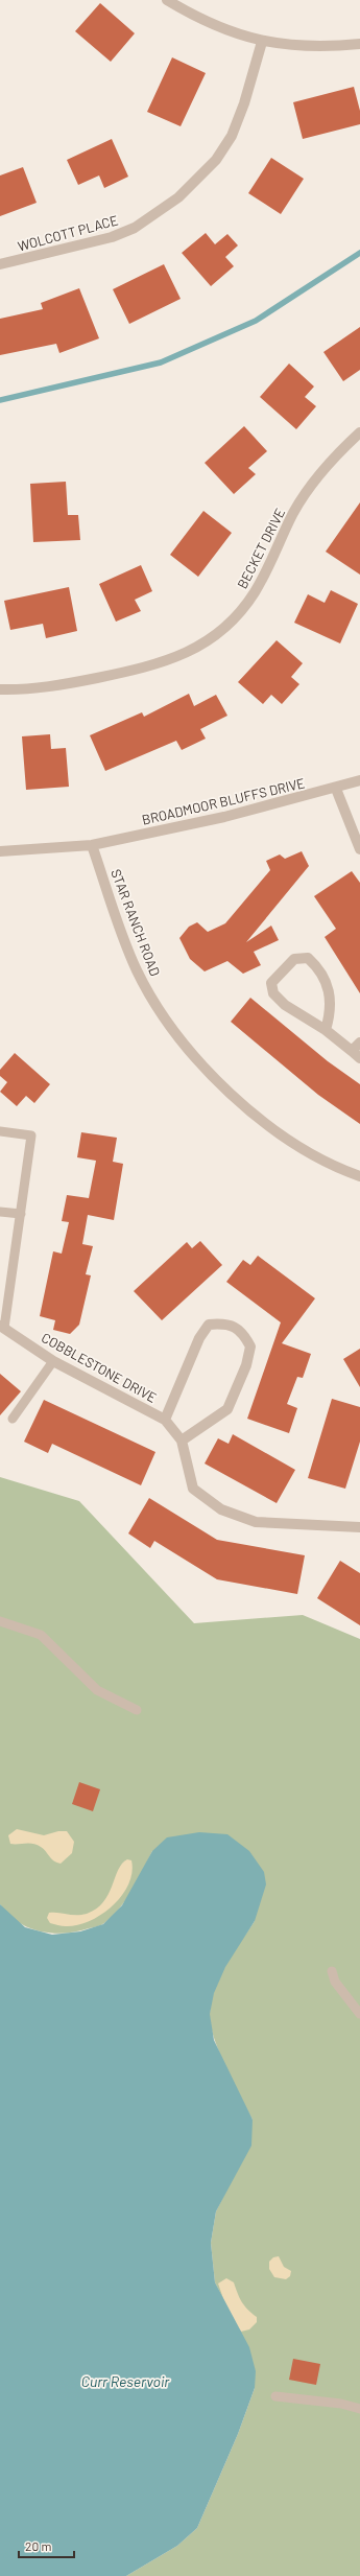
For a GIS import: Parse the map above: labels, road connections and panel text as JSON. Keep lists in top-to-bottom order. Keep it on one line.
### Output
{"streets":{"street":["WOLCOTT PLACE","BECKET DRIVE","BROADMOOR BLUFFS DRIVE","STAR RANCH ROAD","COBBLESTONE DRIVE"]},"crossings":[["BROADMOOR BLUFFS DRIVE","STAR RANCH ROAD"]],"water":["Curr Reservoir"],"scale_bar":"20 m"}
